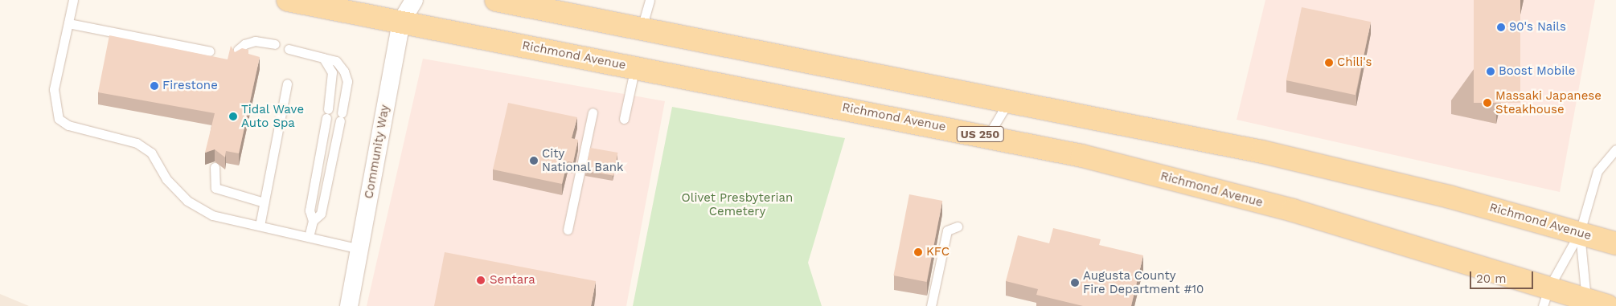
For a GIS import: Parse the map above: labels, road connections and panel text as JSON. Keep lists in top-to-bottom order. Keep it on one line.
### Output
{"streets":{"main road":["Richmond Avenue","US 250"],"street":["Community Way"]},"crossings":[["Richmond Avenue","Community Way"]],"parks":["Olivet Presbyterian Cemetery"],"places":["90's Nails","Chili's","Boost Mobile","Firestone","Massaki Japanese Steakhouse","Tidal Wave Auto Spa","City National Bank","KFC","Sentara","Augusta County Fire Department #10"],"scale_bar":"20 m"}
